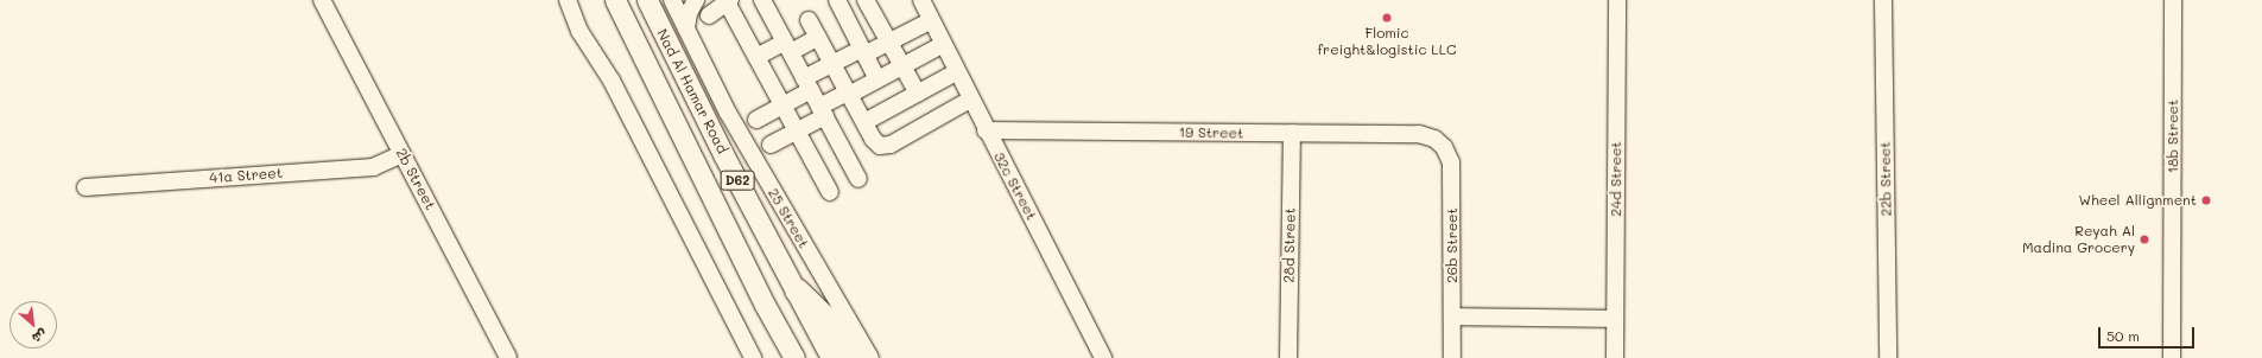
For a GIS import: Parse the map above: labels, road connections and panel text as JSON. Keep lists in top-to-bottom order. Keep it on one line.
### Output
{"streets":{"main road":["Nad Al Hamar Road","D62"],"street":["19 Street","18b Street","41a Street","2b Street","24d Street","22b Street","32c Street","25 Street","28d Street","26b Street"]},"crossings":[["19 Street","32c Street"],["19 Street","28d Street"],["19 Street","26b Street"],["41a Street","2b Street"]],"places":["Flomic freight&logistic LLC","Wheel Allignment","Reyah Al Madina Grocery"],"scale_bar":"50 m","north":"bottom right"}
